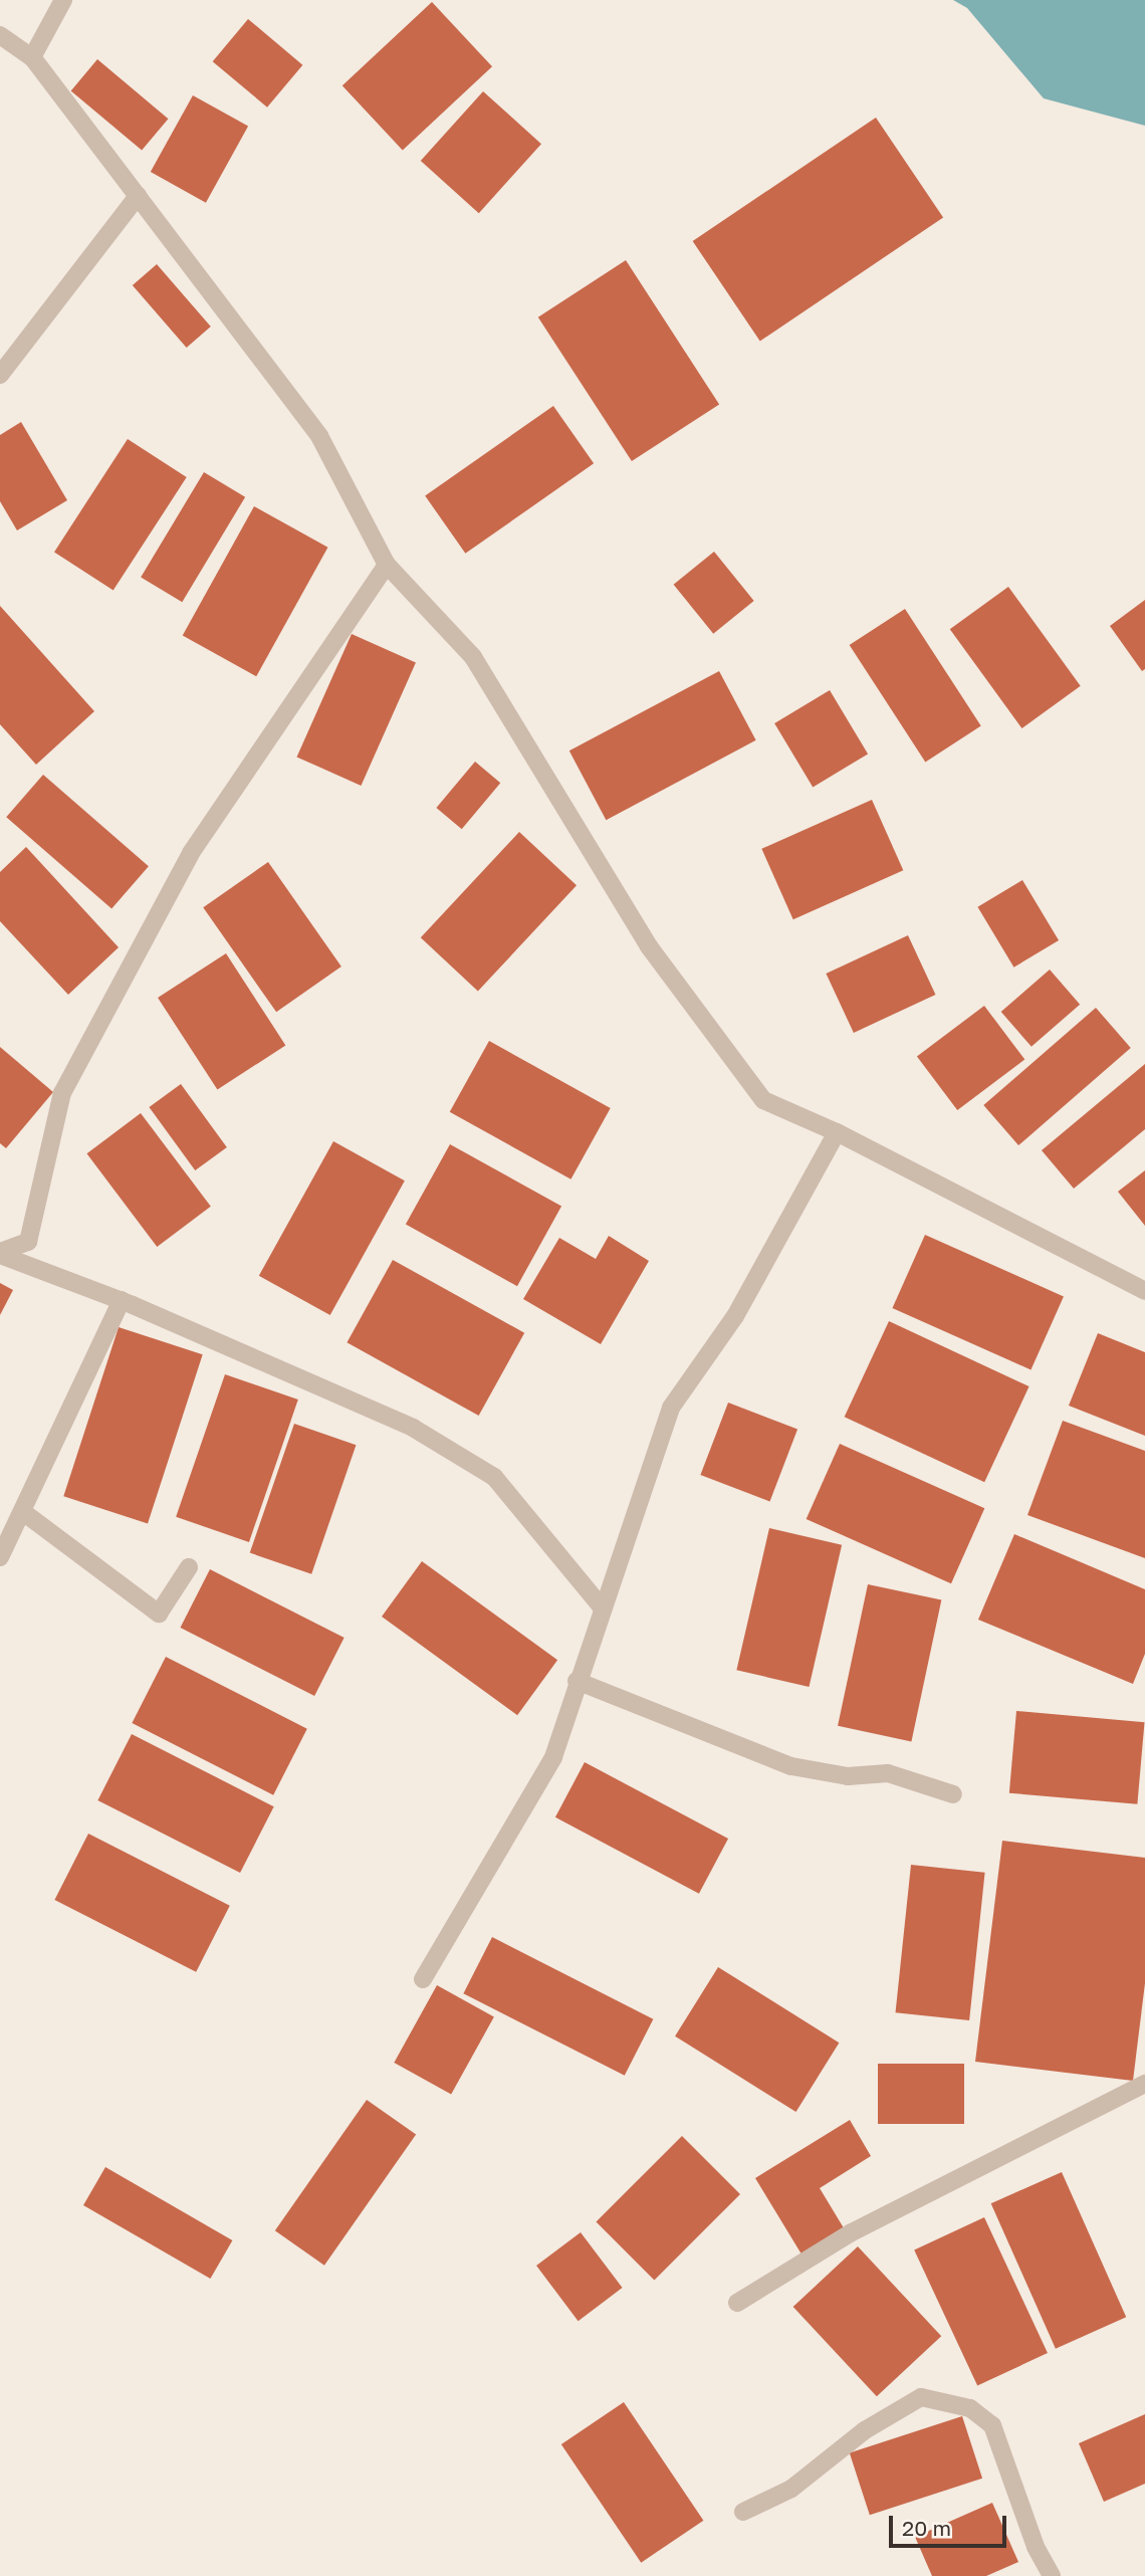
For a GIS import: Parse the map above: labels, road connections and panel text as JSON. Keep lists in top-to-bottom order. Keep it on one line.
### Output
{"scale_bar":"20 m"}
